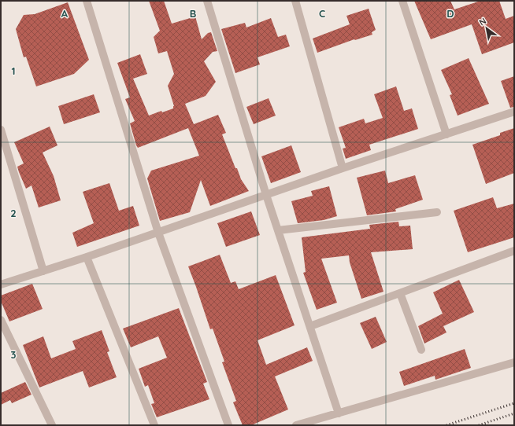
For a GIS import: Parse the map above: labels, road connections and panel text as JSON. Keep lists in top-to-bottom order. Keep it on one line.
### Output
{"north":"top left","grid":{"columns":["A","B","C","D"],"rows":["1","2","3"]}}
